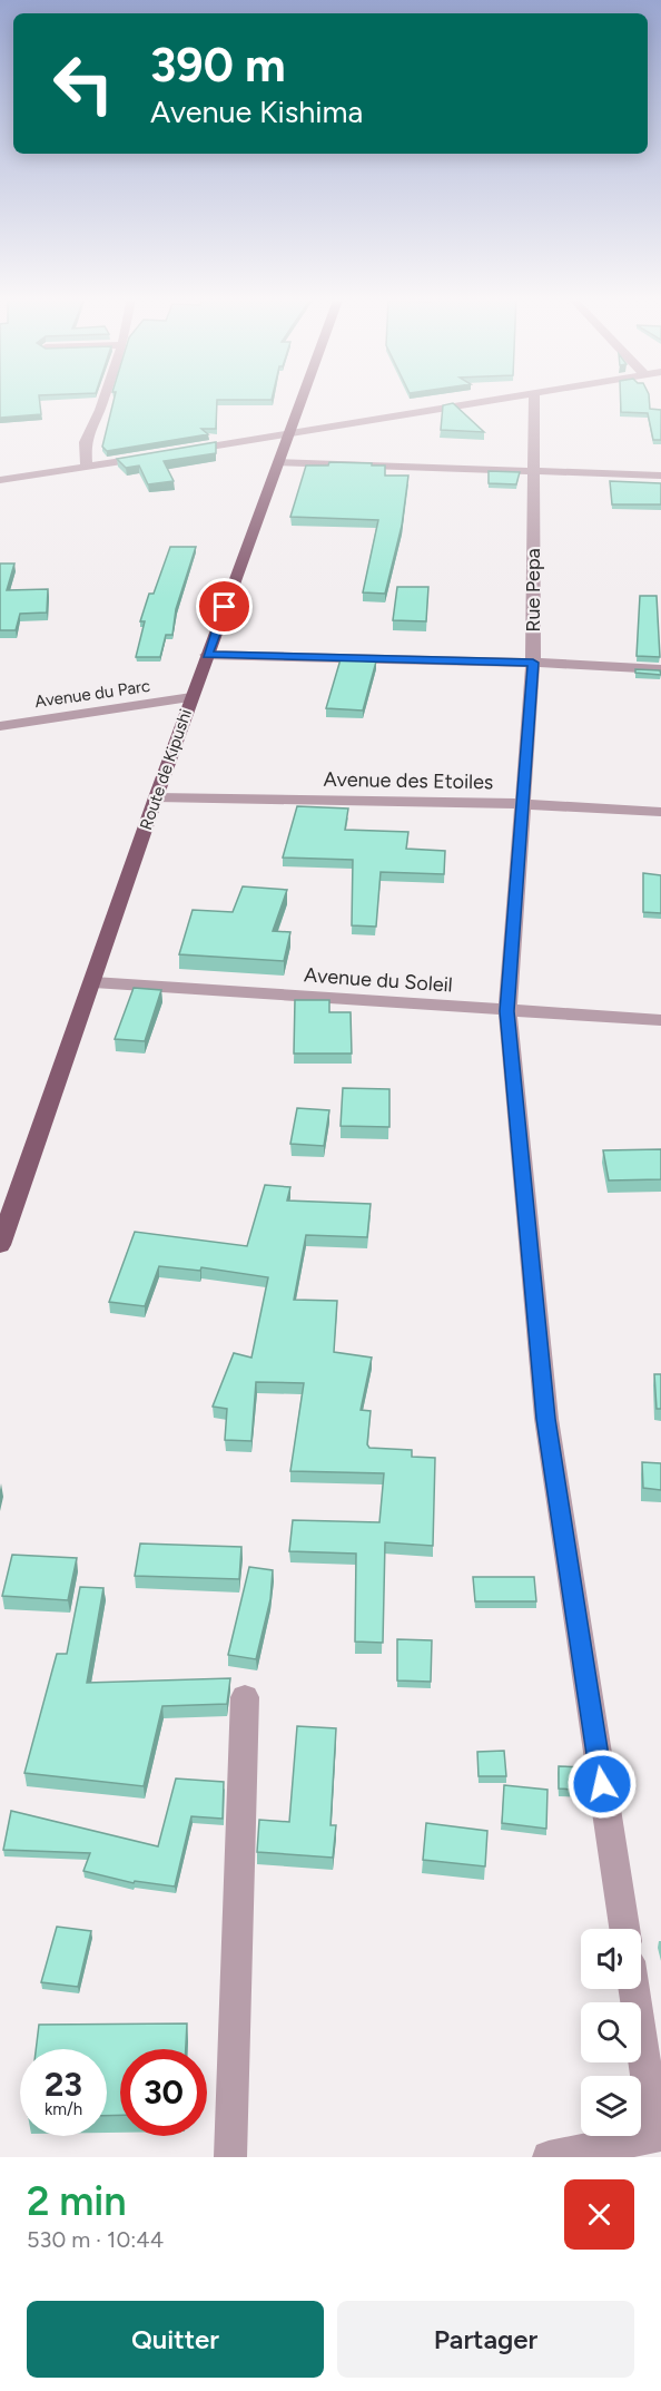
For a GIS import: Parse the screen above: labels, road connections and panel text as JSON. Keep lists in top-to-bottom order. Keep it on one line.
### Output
{"streets":{"main road":["Route de Kipushi"],"street":["Rue Pepa","Avenue du Parc","Avenue des Etoiles","Avenue du Soleil"]},"crossings":[["Rue Pepa","Avenue des Etoiles"],["Rue Pepa","Avenue du Soleil"],["Avenue du Parc","Route de Kipushi"],["Route de Kipushi","Avenue des Etoiles"],["Route de Kipushi","Avenue du Soleil"]],"page":{"turn":["390 m","Avenue Kishima"],"speed":"23 km/h","limit":"30","heading":["2 min","530 m · 10:44"],"buttons":["Quitter","Partager"]}}
